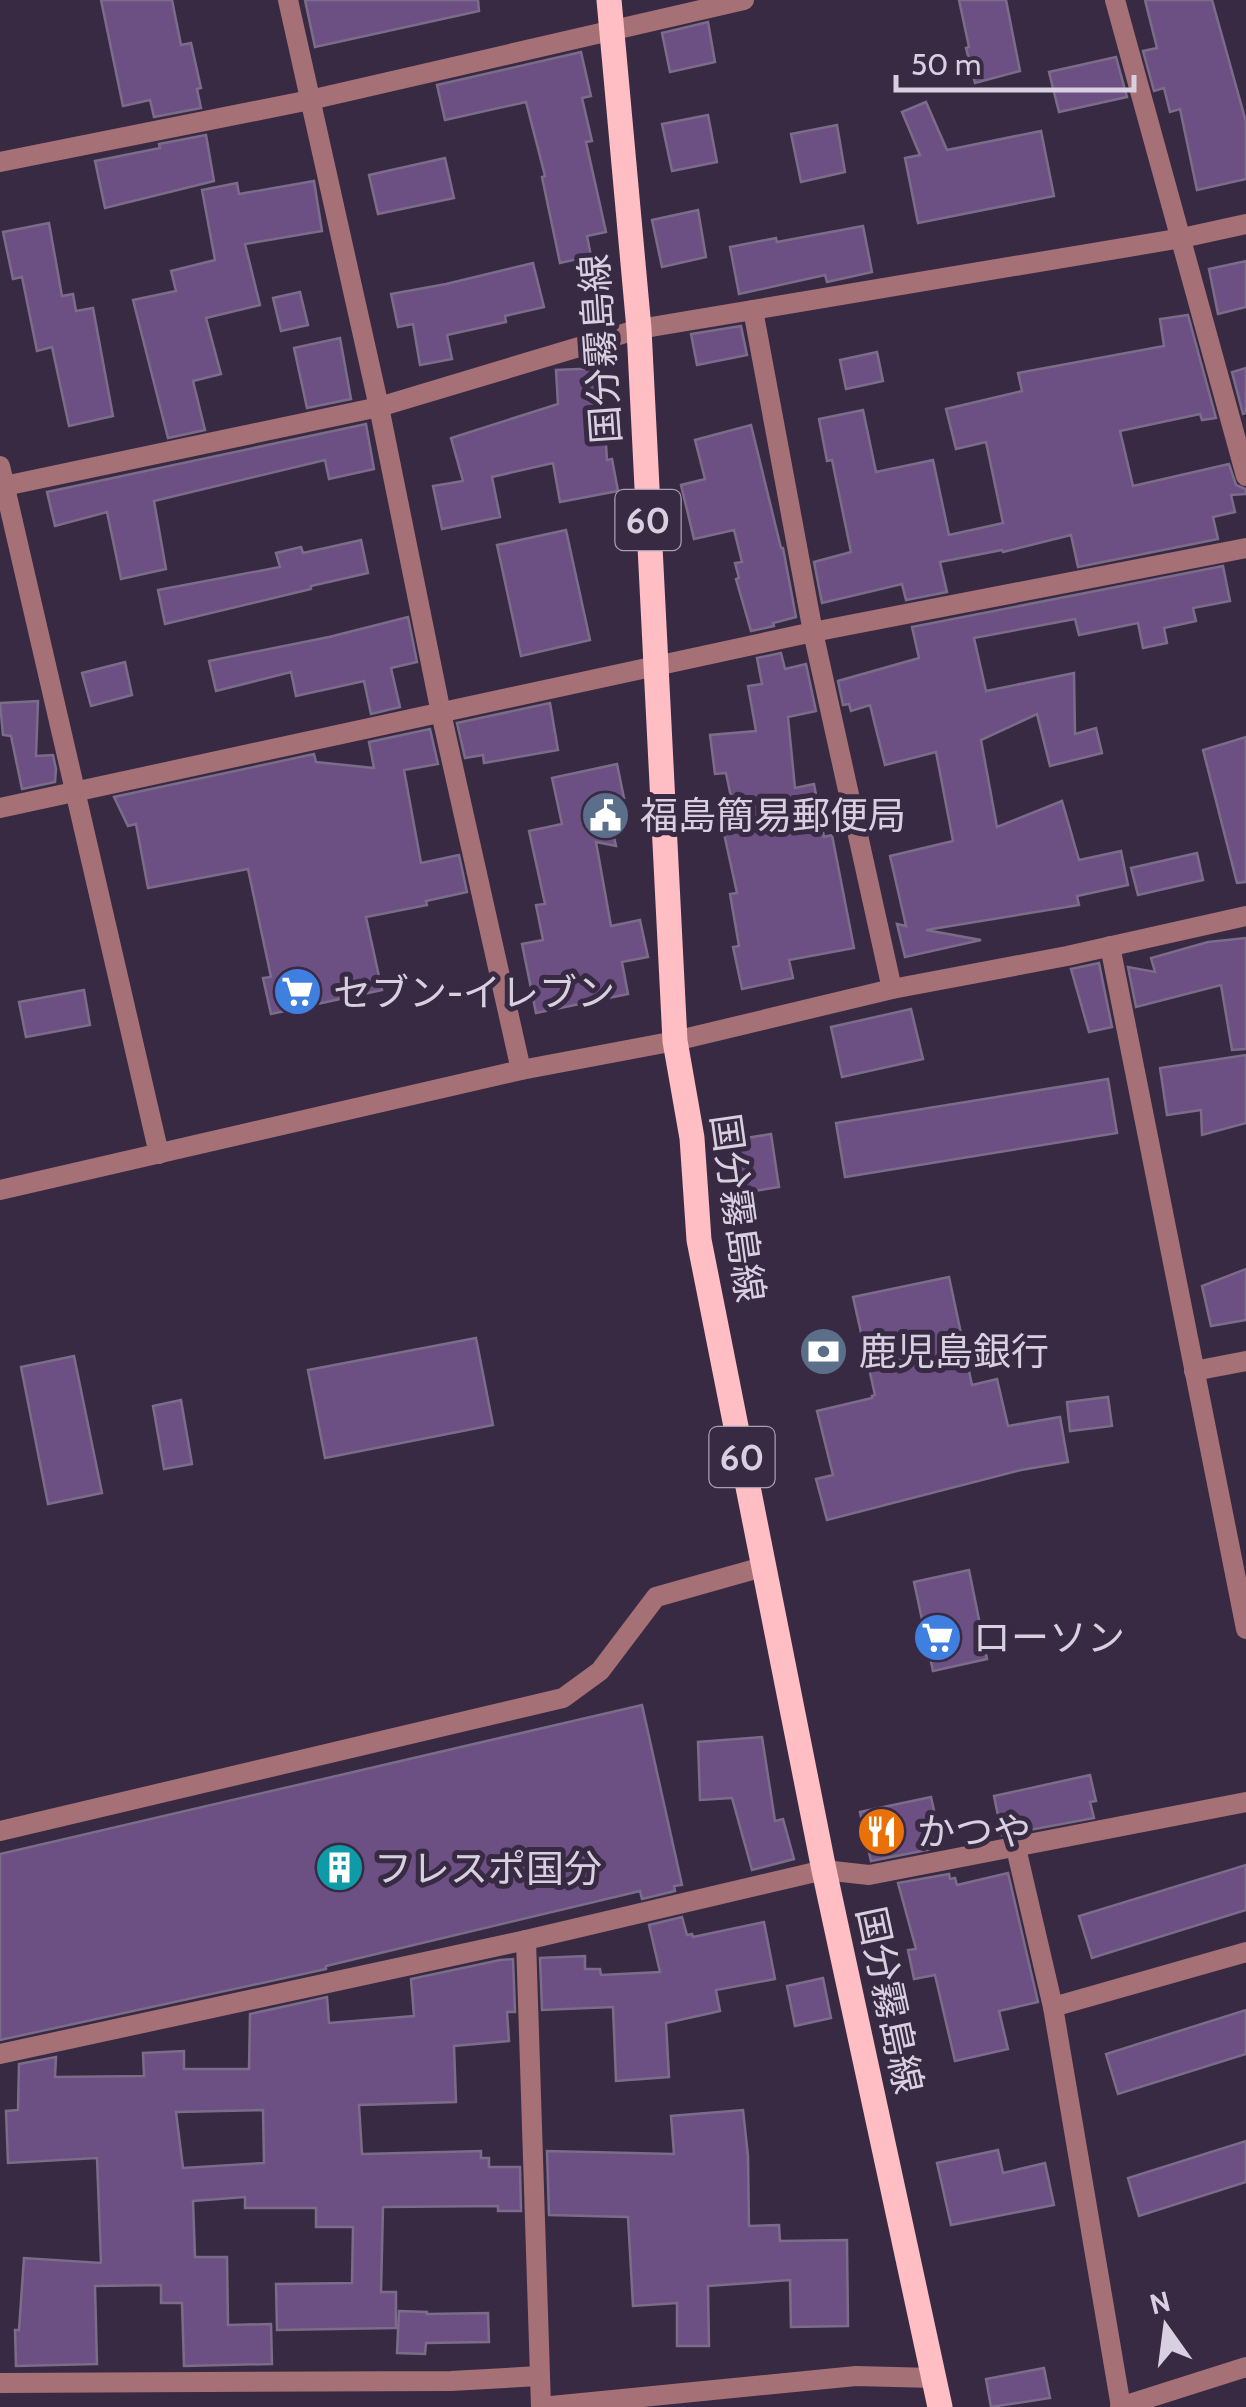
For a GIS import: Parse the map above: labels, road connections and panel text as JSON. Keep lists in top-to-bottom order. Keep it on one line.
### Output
{"streets":{"main road":["国分霧島線","60"]},"places":{"public building":["福島簡易郵便局"],"supermarket":["セブン-イレブン","ローソン"],"bank":["鹿児島銀行"],"restaurant":["かつや"],"building":["フレスポ国分"]},"scale_bar":"50 m","north":"top"}
